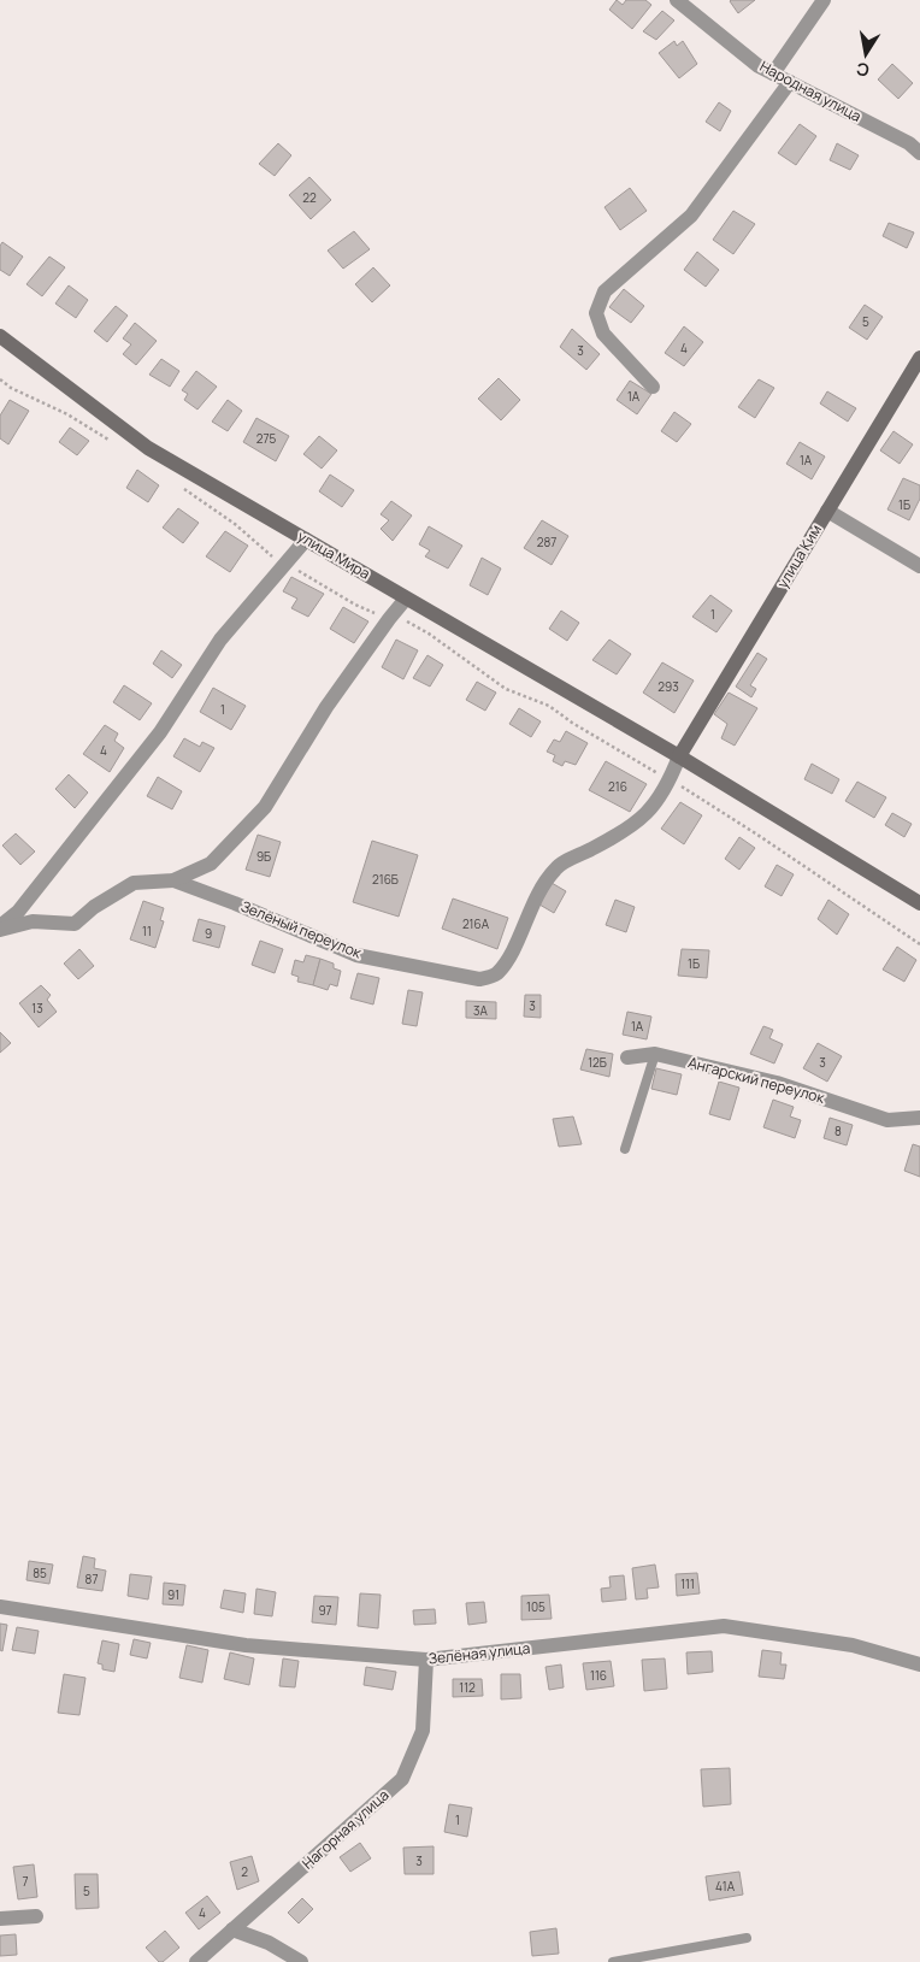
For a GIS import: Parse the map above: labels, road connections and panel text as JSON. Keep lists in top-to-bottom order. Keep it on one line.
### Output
{"streets":{"street":["Народная улица","улица Мира","улица Ким","Зелёный переулок","Ангарский переулок","Зелёная улица","Нагорная улица"]},"crossings":[["улица Мира","улица Ким"],["улица Мира","Зелёный переулок"],["улица Ким","Зелёный переулок"],["Зелёная улица","Нагорная улица"]],"house_numbers":["22","5","4","3","1А","275","1А","1Б","287","1","293","1","4","216","9Б","216Б","216А","11","9","1Б","3","13","3А","1А","12Б","3","8","85","87","111","91","105","97","116","112","1","3","2","7","41А","5","4"],"north":"bottom"}
